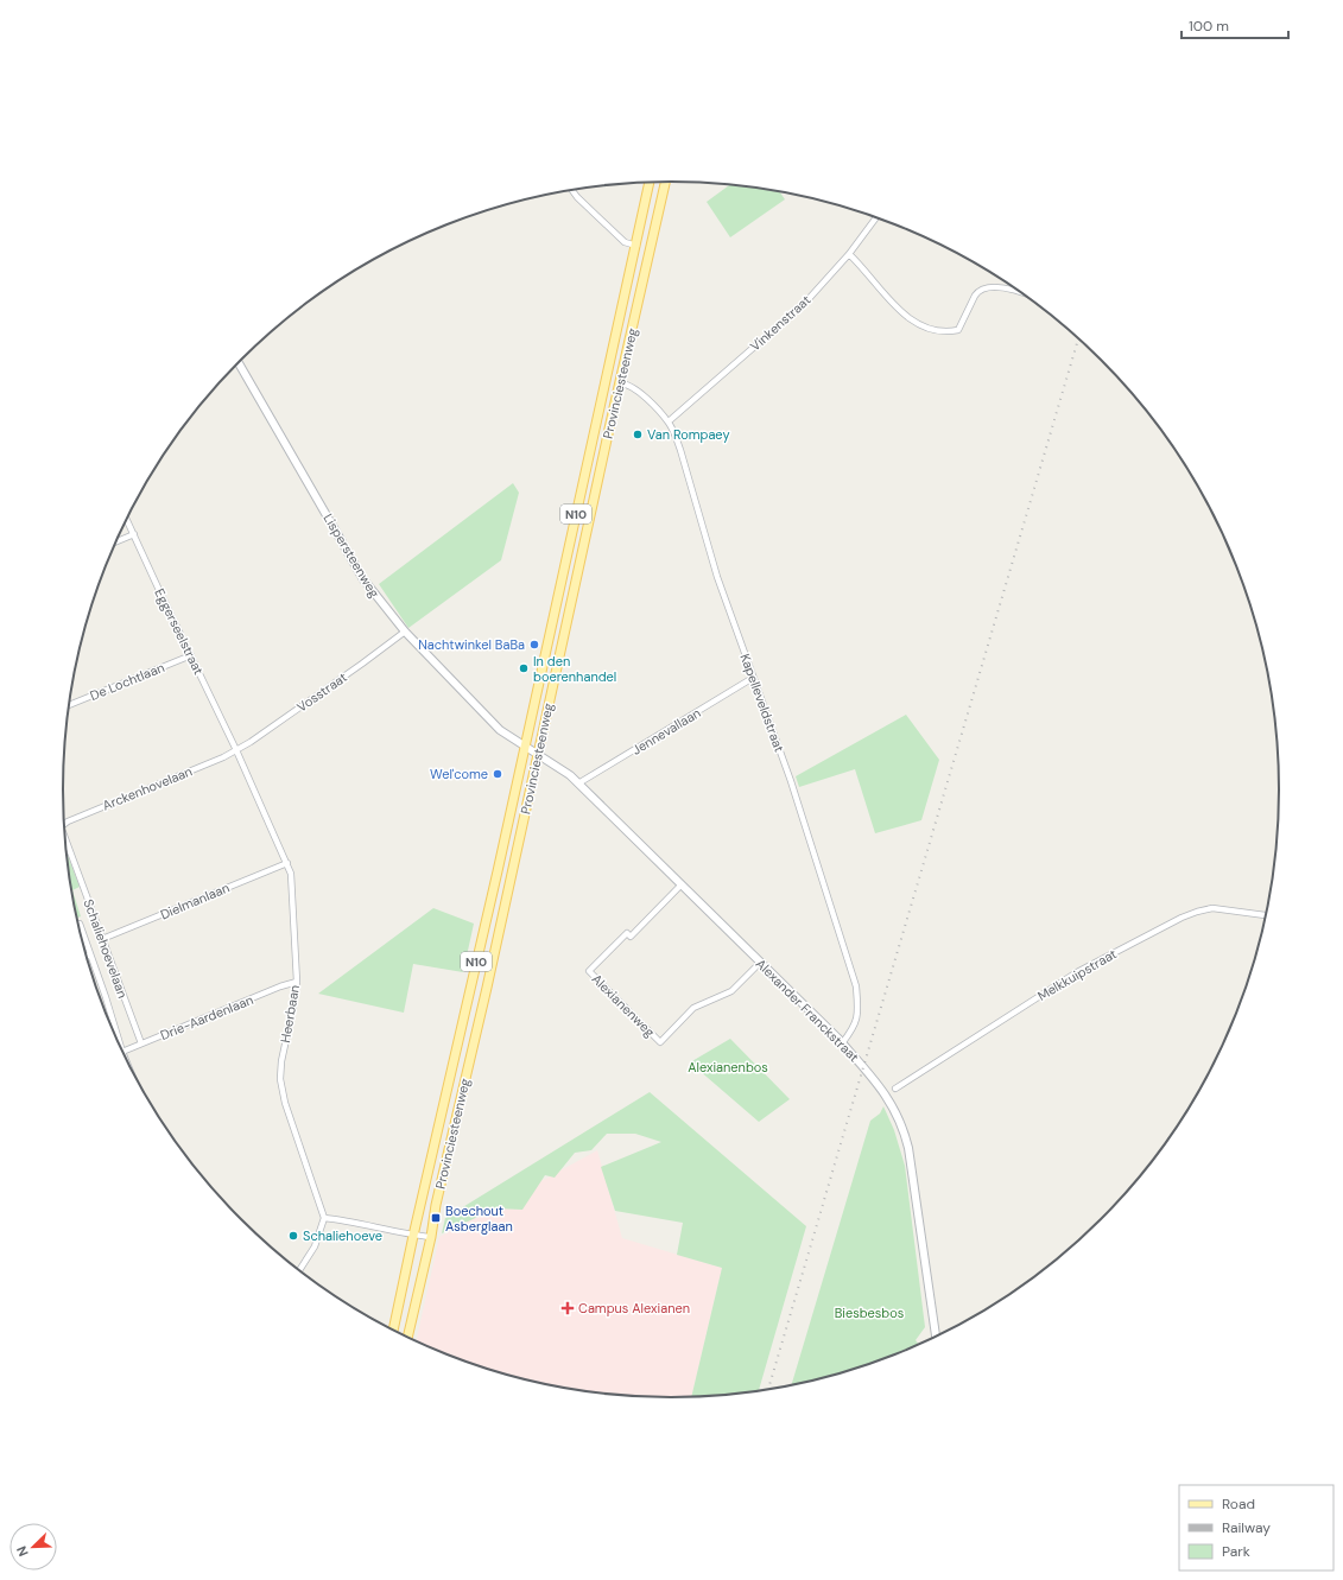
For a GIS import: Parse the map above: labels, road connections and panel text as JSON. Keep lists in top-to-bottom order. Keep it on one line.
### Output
{"streets":{"main road":["Provinciesteenweg","N10"],"street":["Vinkenstraat","Lispersteenweg","Eggerseelstraat","De Lochtlaan","Vosstraat","Kapelleveldstraat","Jennevallaan","Arckenhovelaan","Dielmanlaan","Schaliehoevelaan","Melkkuipstraat","Alexianenweg","Alexander Franckstraat","Heerbaan","Drie-Aardenlaan"]},"crossings":[["Vinkenstraat","Kapelleveldstraat"],["Provinciesteenweg","Lispersteenweg"],["Provinciesteenweg","Kapelleveldstraat"],["Provinciesteenweg","Alexander Franckstraat"],["Lispersteenweg","Vosstraat"],["Lispersteenweg","Alexander Franckstraat"],["Eggerseelstraat","De Lochtlaan"],["Eggerseelstraat","Vosstraat"],["Eggerseelstraat","Arckenhovelaan"],["Eggerseelstraat","Heerbaan"],["Vosstraat","Arckenhovelaan"],["Vosstraat","Heerbaan"],["Kapelleveldstraat","Jennevallaan"],["Kapelleveldstraat","Alexander Franckstraat"],["Jennevallaan","Alexander Franckstraat"],["Arckenhovelaan","Heerbaan"],["Dielmanlaan","Schaliehoevelaan"],["Dielmanlaan","Heerbaan"],["Schaliehoevelaan","Drie-Aardenlaan"],["Alexianenweg","Alexander Franckstraat"],["Heerbaan","Drie-Aardenlaan"]],"parks":["Alexianenbos","Biesbesbos"],"places":{"other":["Van Rompaey","Nachtwinkel BaBa","In den boerenhandel","Wel'come","Schaliehoeve"],"transit":["Boechout Asberglaan"],"health":["Campus Alexianen"]},"legend":["Road","Railway","Park"],"scale_bar":"100 m","north":"bottom left"}
